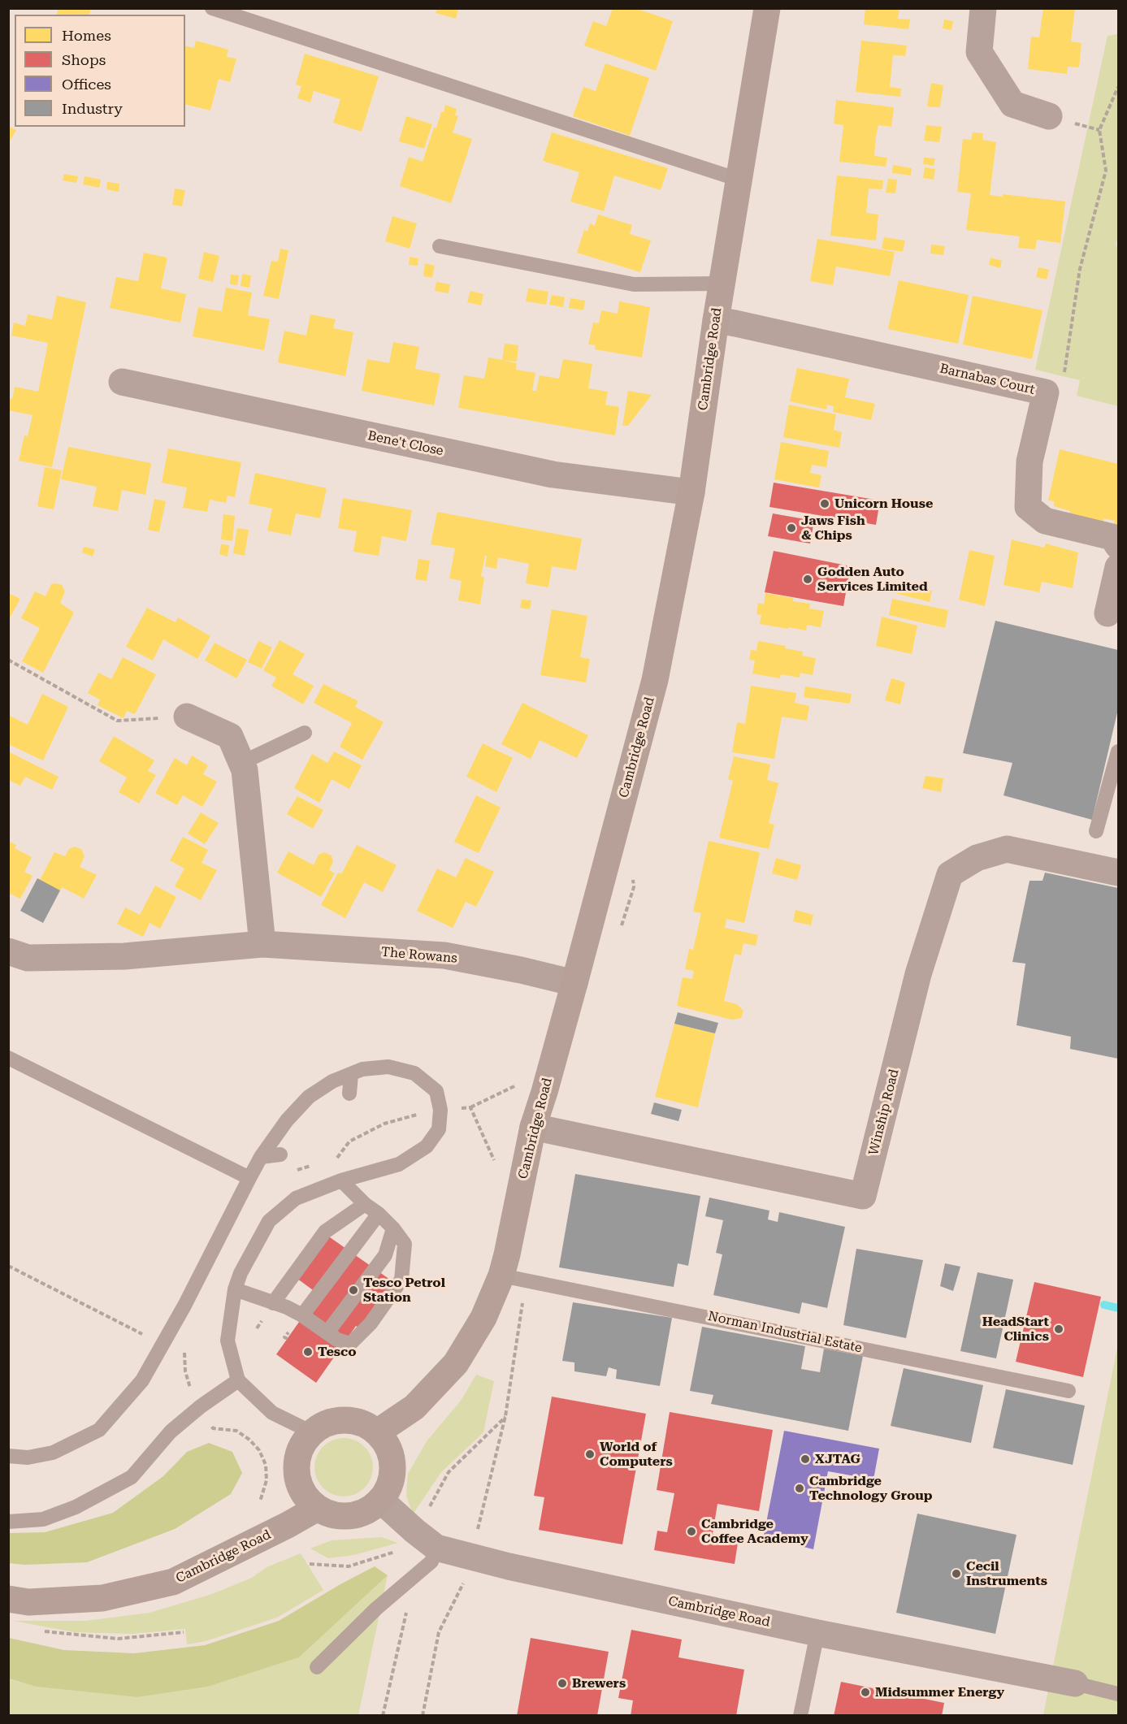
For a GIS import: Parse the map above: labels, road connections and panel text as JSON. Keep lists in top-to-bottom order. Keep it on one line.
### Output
{"streets":{"street":["Cambridge Road","Barnabas Court","Bene't Close","The Rowans","Winship Road"],"lane":["Norman Industrial Estate"]},"crossings":[["Cambridge Road","Barnabas Court"],["Cambridge Road","Bene't Close"],["Cambridge Road","The Rowans"],["Cambridge Road","Winship Road"],["Cambridge Road","Norman Industrial Estate"]],"places":["Unicorn House","Jaws Fish & Chips","Godden Auto Services Limited","Tesco Petrol Station","HeadStart Clinics","Tesco","World of Computers","XJTAG","Cambridge Technology Group","Cambridge Coffee Academy","Cecil Instruments","Brewers","Midsummer Energy"],"legend":["Homes","Shops","Offices","Industry"]}
